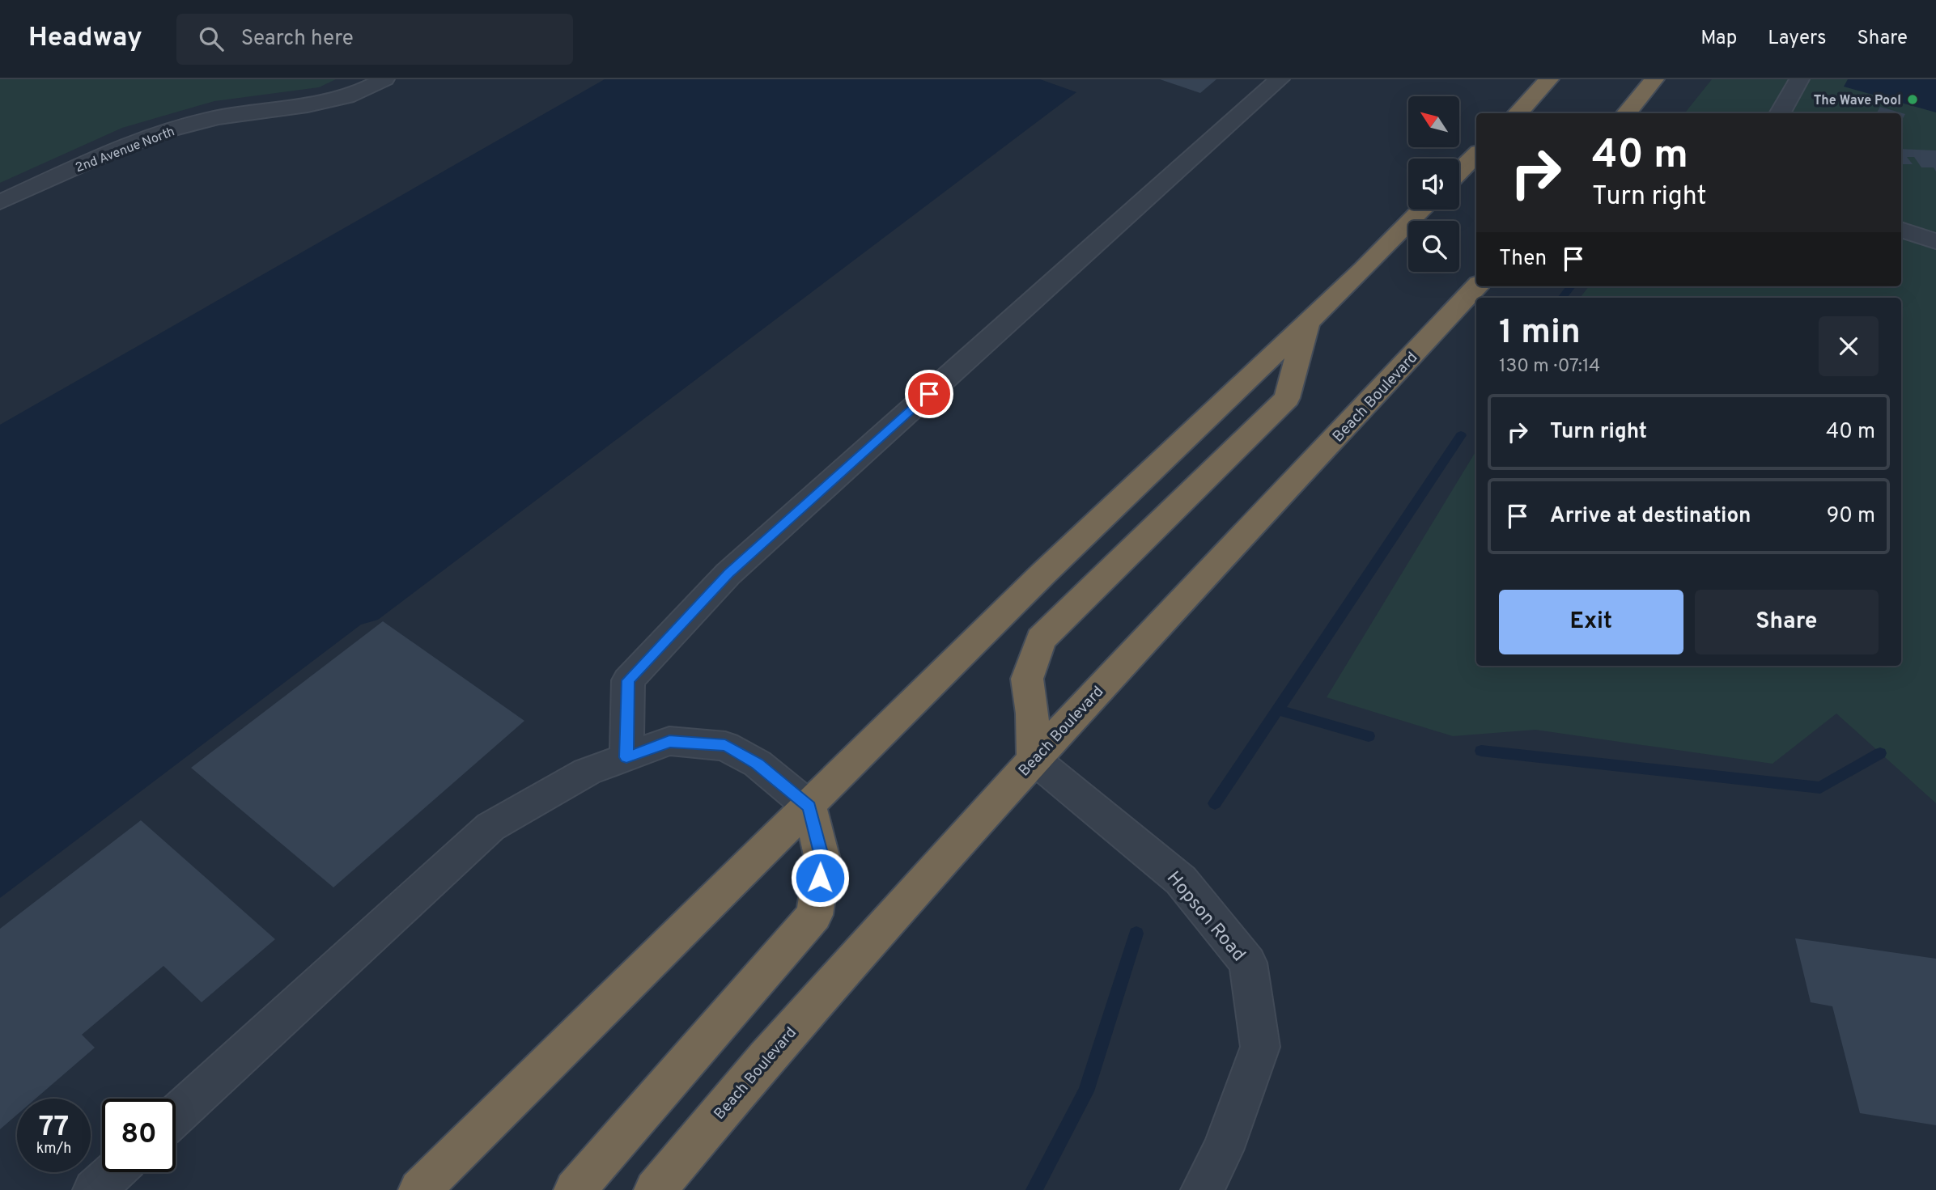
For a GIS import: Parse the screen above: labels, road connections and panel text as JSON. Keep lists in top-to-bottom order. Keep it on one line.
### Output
{"streets":{"highway":["Beach Boulevard"],"street":["2nd Avenue North","Hopson Road"]},"crossings":[["Beach Boulevard","Hopson Road"]],"places":["The Wave Pool"],"north":"top left","page":{"header":"Headway","search":"Search here","nav":["Map","Layers","Share"],"turn":["40 m","Turn right"],"then":"Then","heading":["1 min","130 m · 07:14"],"list":[{"name":"Turn right","value":"40 m"},{"name":"Arrive at destination","value":"90 m"}],"buttons":["Exit","Share"],"speed":"77 km/h","limit":"80"}}
